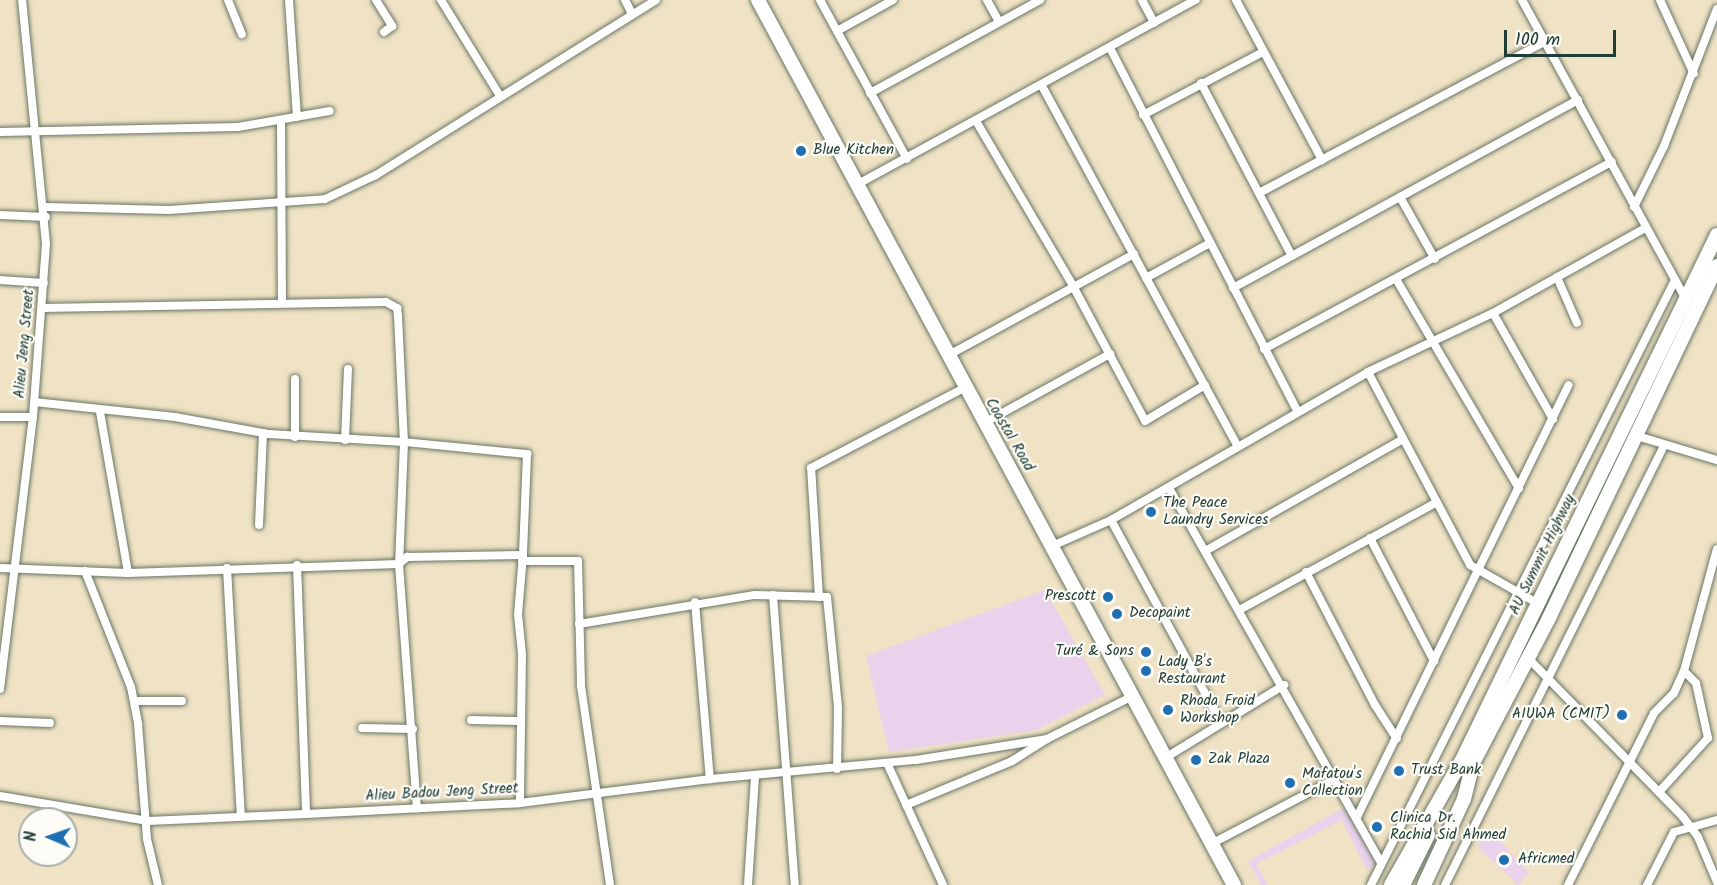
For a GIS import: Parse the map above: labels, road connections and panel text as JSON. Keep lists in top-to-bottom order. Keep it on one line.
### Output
{"streets":{"main road":["Coastal Road","AU Summit Highway"],"street":["Alieu Jeng Street","Alieu Badou Jeng Street"]},"places":["Blue Kitchen","The Peace Laundry Services","Prescott","Decopaint","Turé & Sons","Lady B's Restaurant","Rhoda Froid Workshop","AIUWA (CMIT)","Zak Plaza","Trust Bank","Mafatou's Collection","Clinica Dr. Rachid Sid Ahmed","Africmed"],"scale_bar":"100 m","north":"left"}
